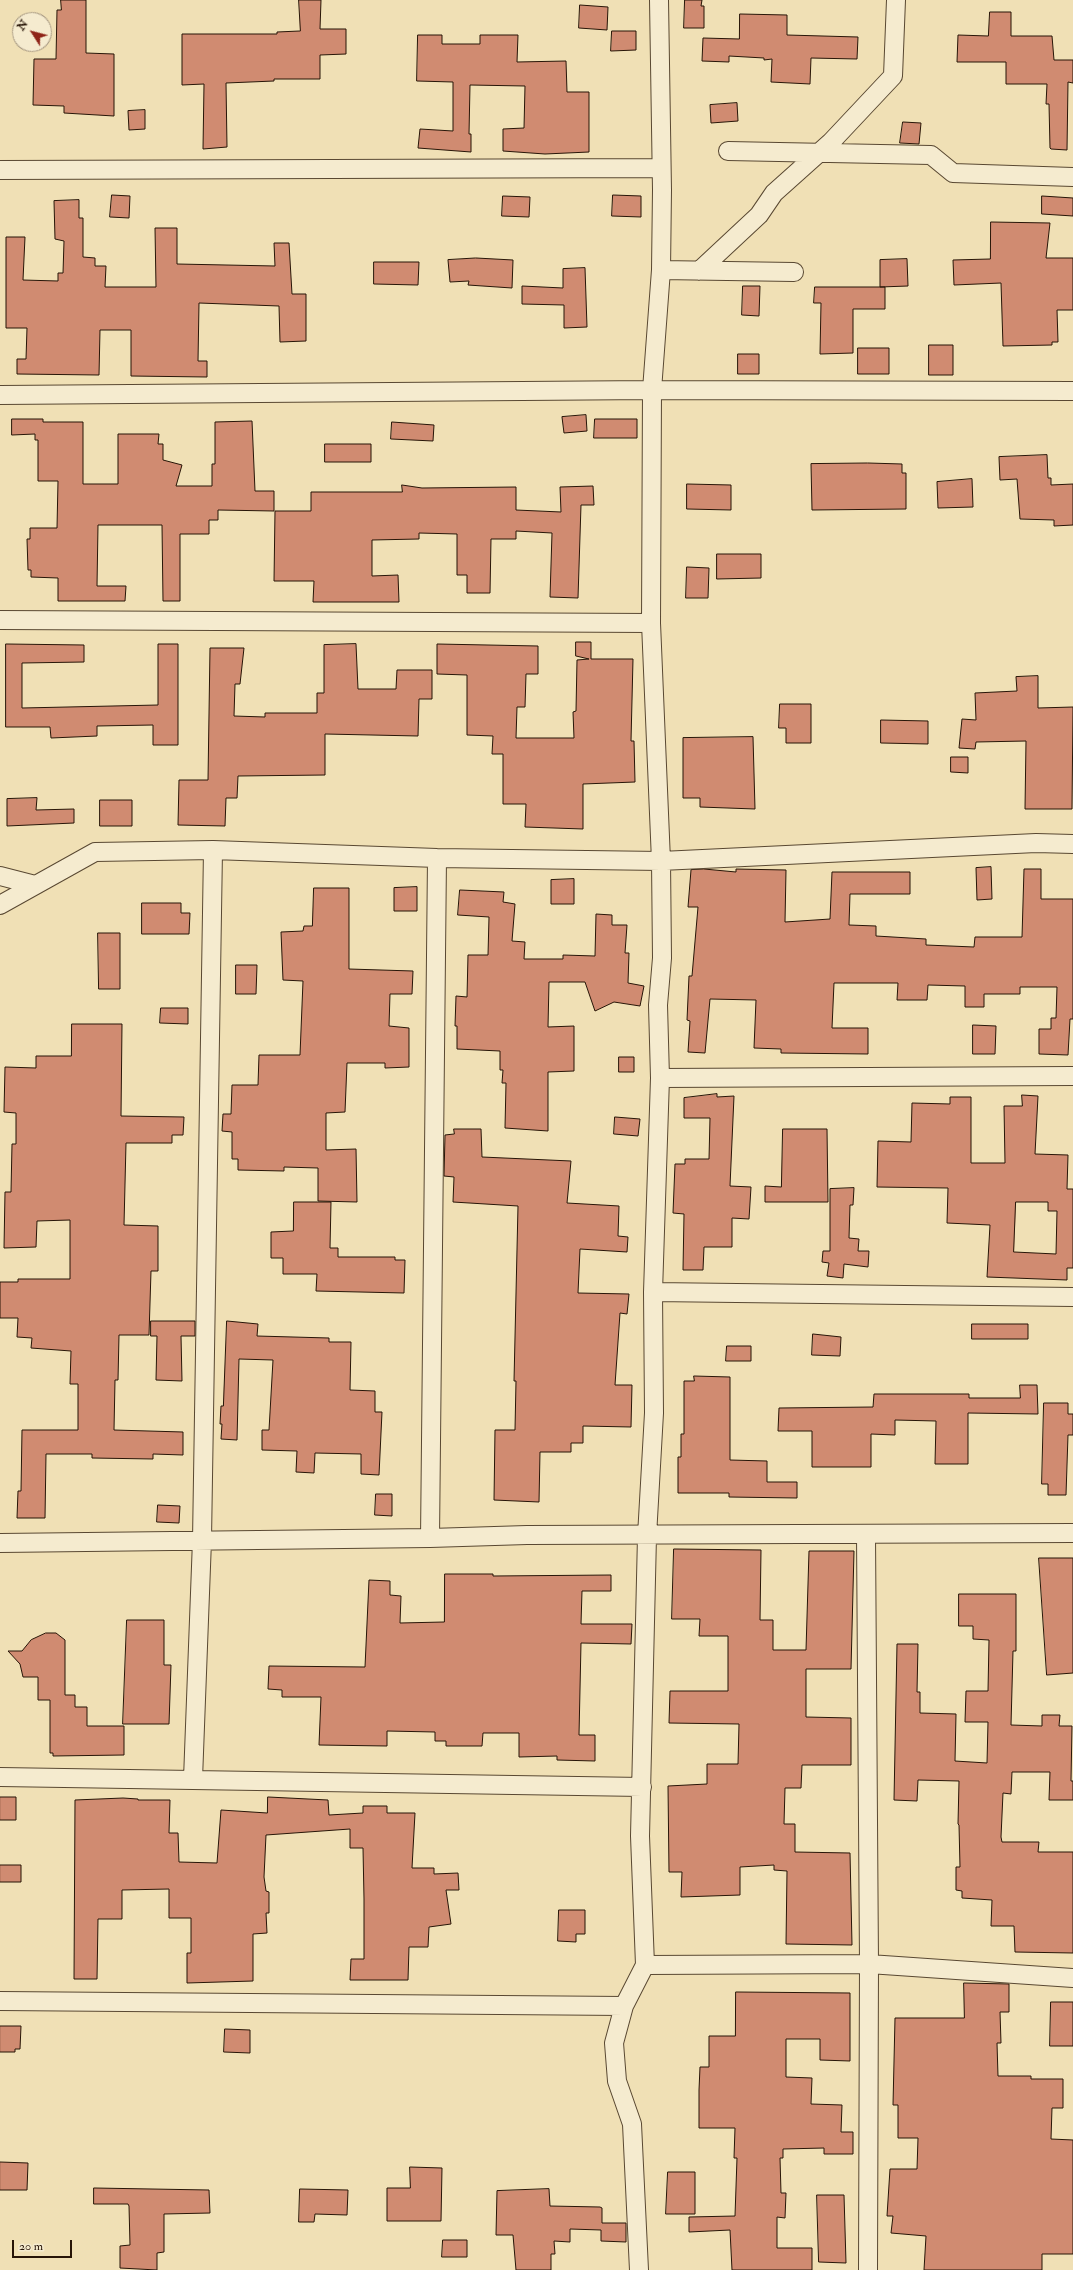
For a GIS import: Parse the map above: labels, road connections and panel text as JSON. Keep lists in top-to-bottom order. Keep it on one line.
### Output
{"scale_bar":"20 m","north":"top left"}
